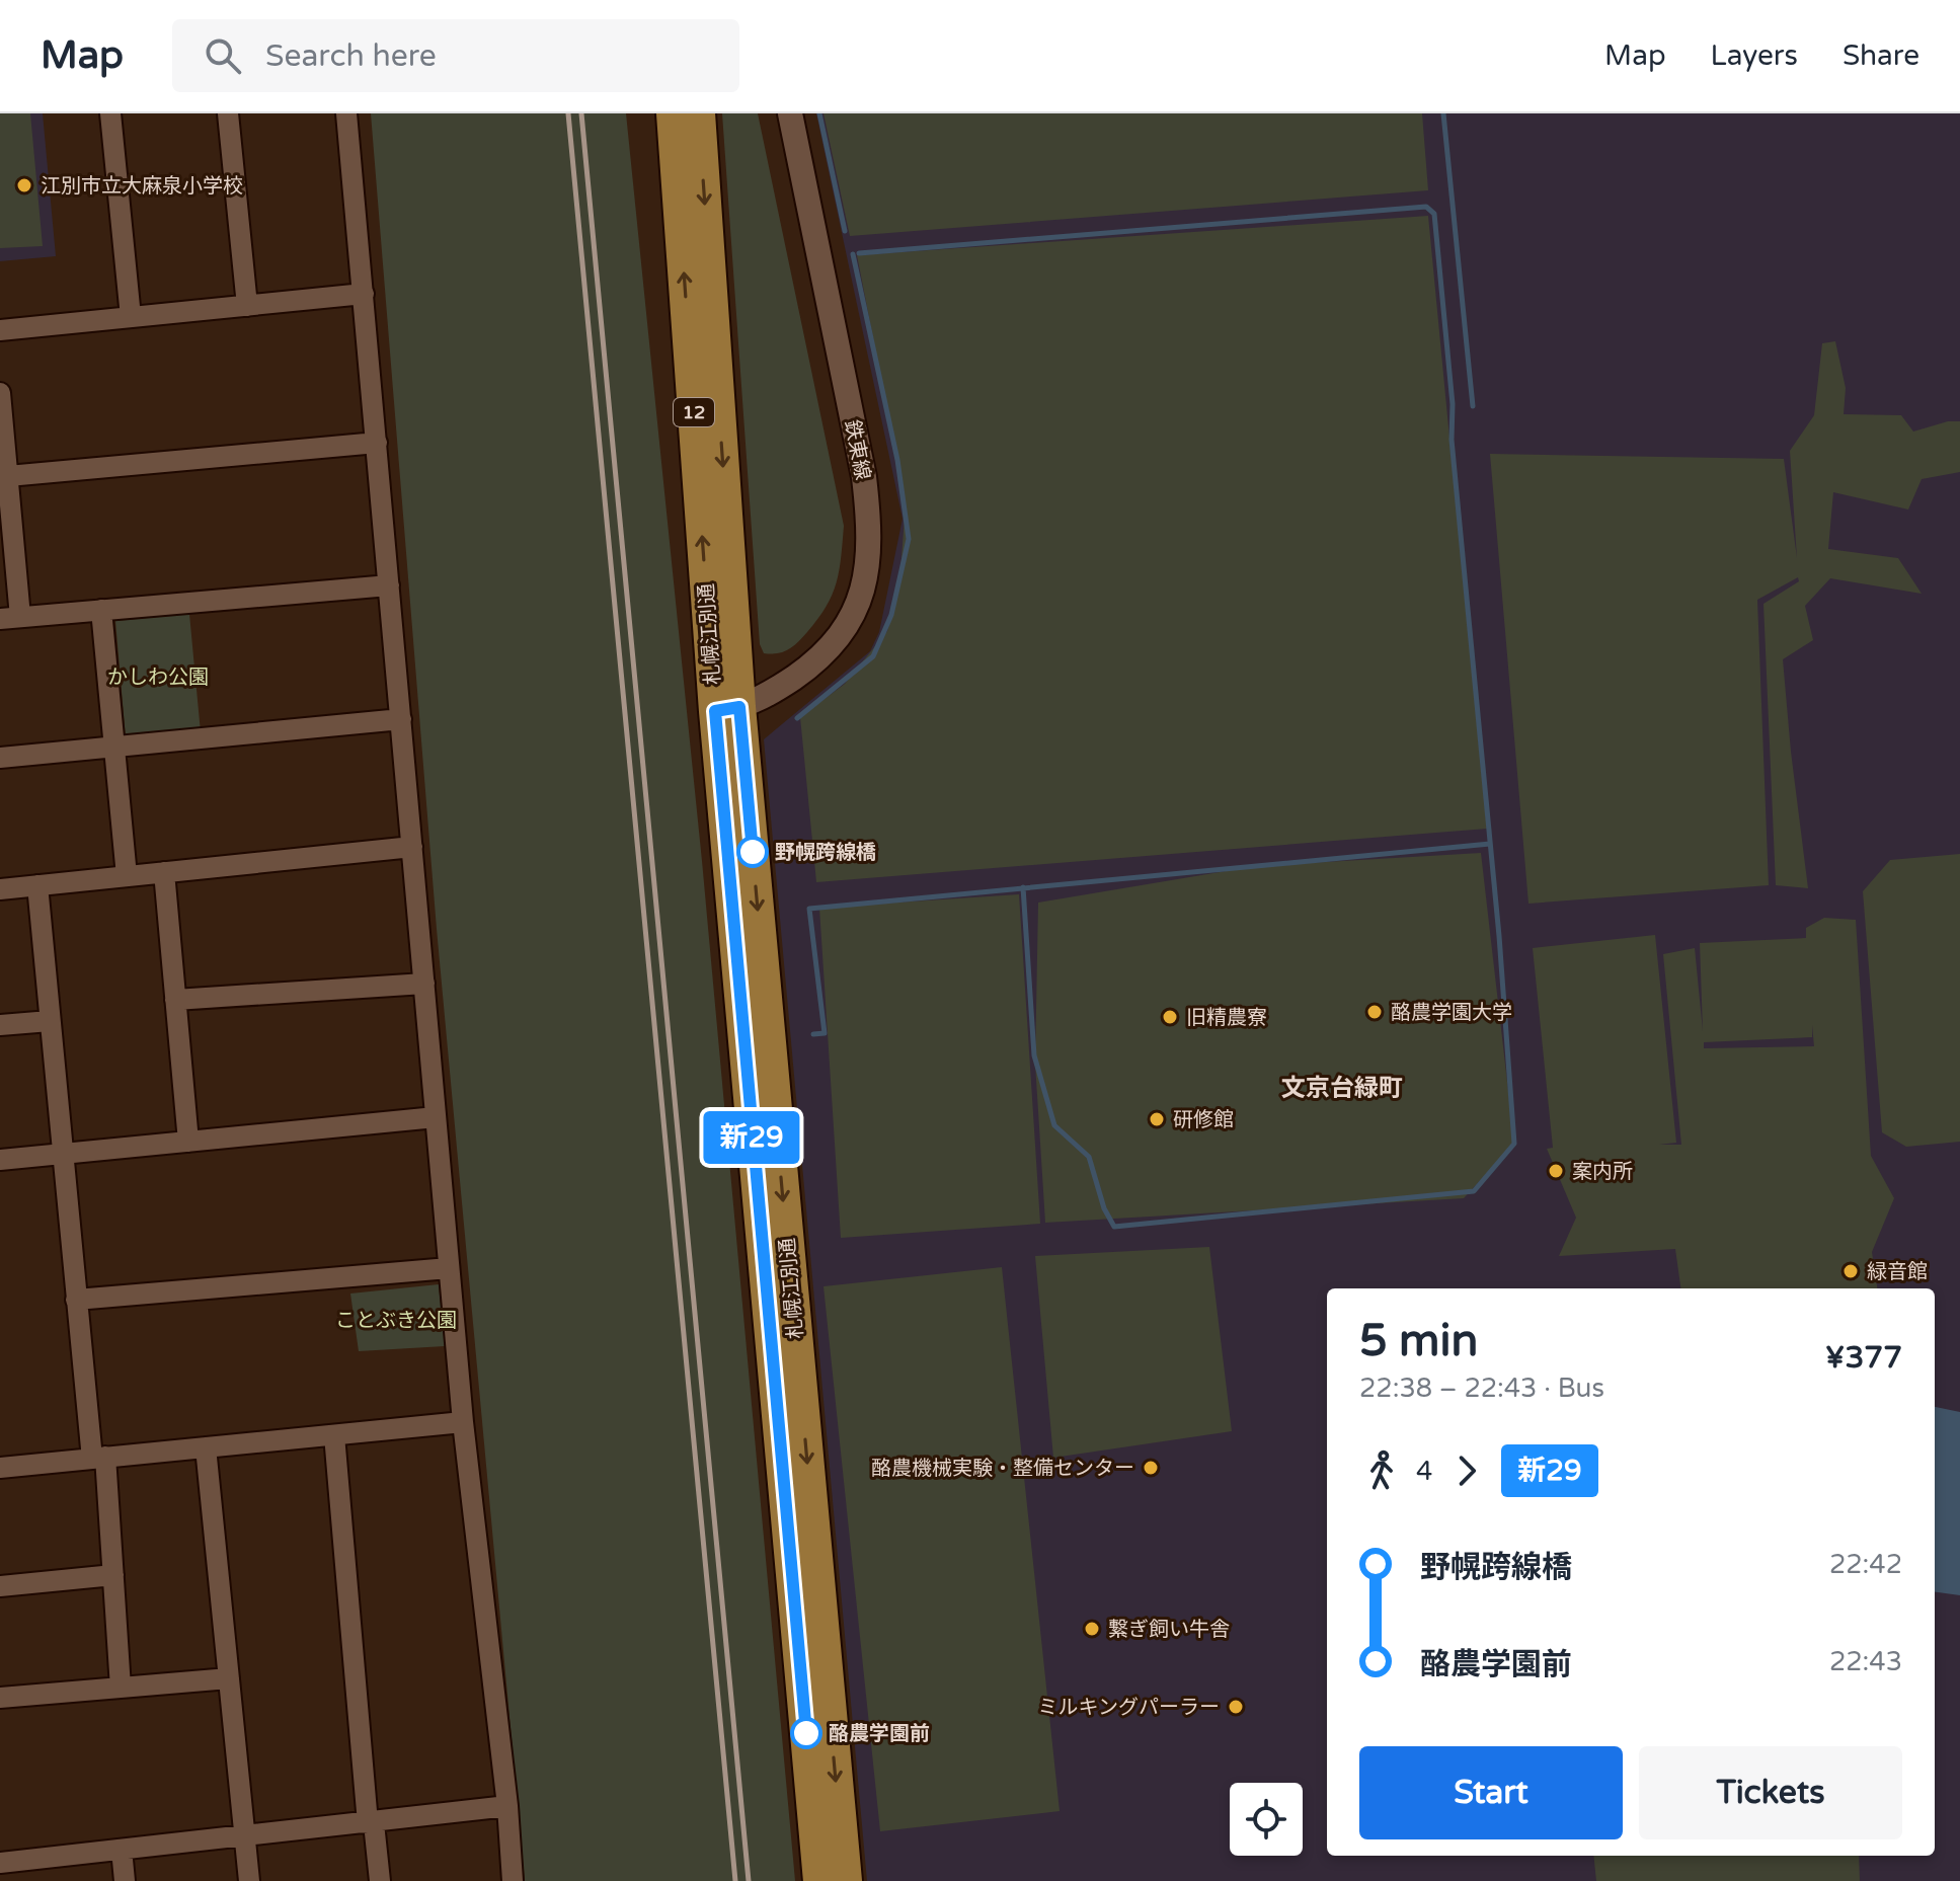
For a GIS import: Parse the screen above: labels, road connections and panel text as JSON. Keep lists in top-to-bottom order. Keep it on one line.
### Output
{"streets":{"highway":["12","札幌江別通"],"street":["鉄東線"]},"crossings":[["鉄東線","札幌江別通"]],"districts":["文京台緑町"],"parks":["かしわ公園","ことぶき公園"],"places":["江別市立大麻泉小学校","野幌跨線橋","酪農学園大学","旧精農寮","研修館","案内所","緑音館","酪農機械実験・整備センター","繋ぎ飼い牛舎","ミルキングパーラー","酪農学園前"],"lines":["bus line 新29"],"page":{"header":"Map","search":"Search here","nav":["Map","Layers","Share"],"on_map":"新29","heading":["5 min","22:38 – 22:43 · Bus","¥377"],"legs":["4","新29"],"list":[{"name":"野幌跨線橋","value":"22:42"},{"name":"酪農学園前","value":"22:43"}],"buttons":["Start","Tickets"]}}
